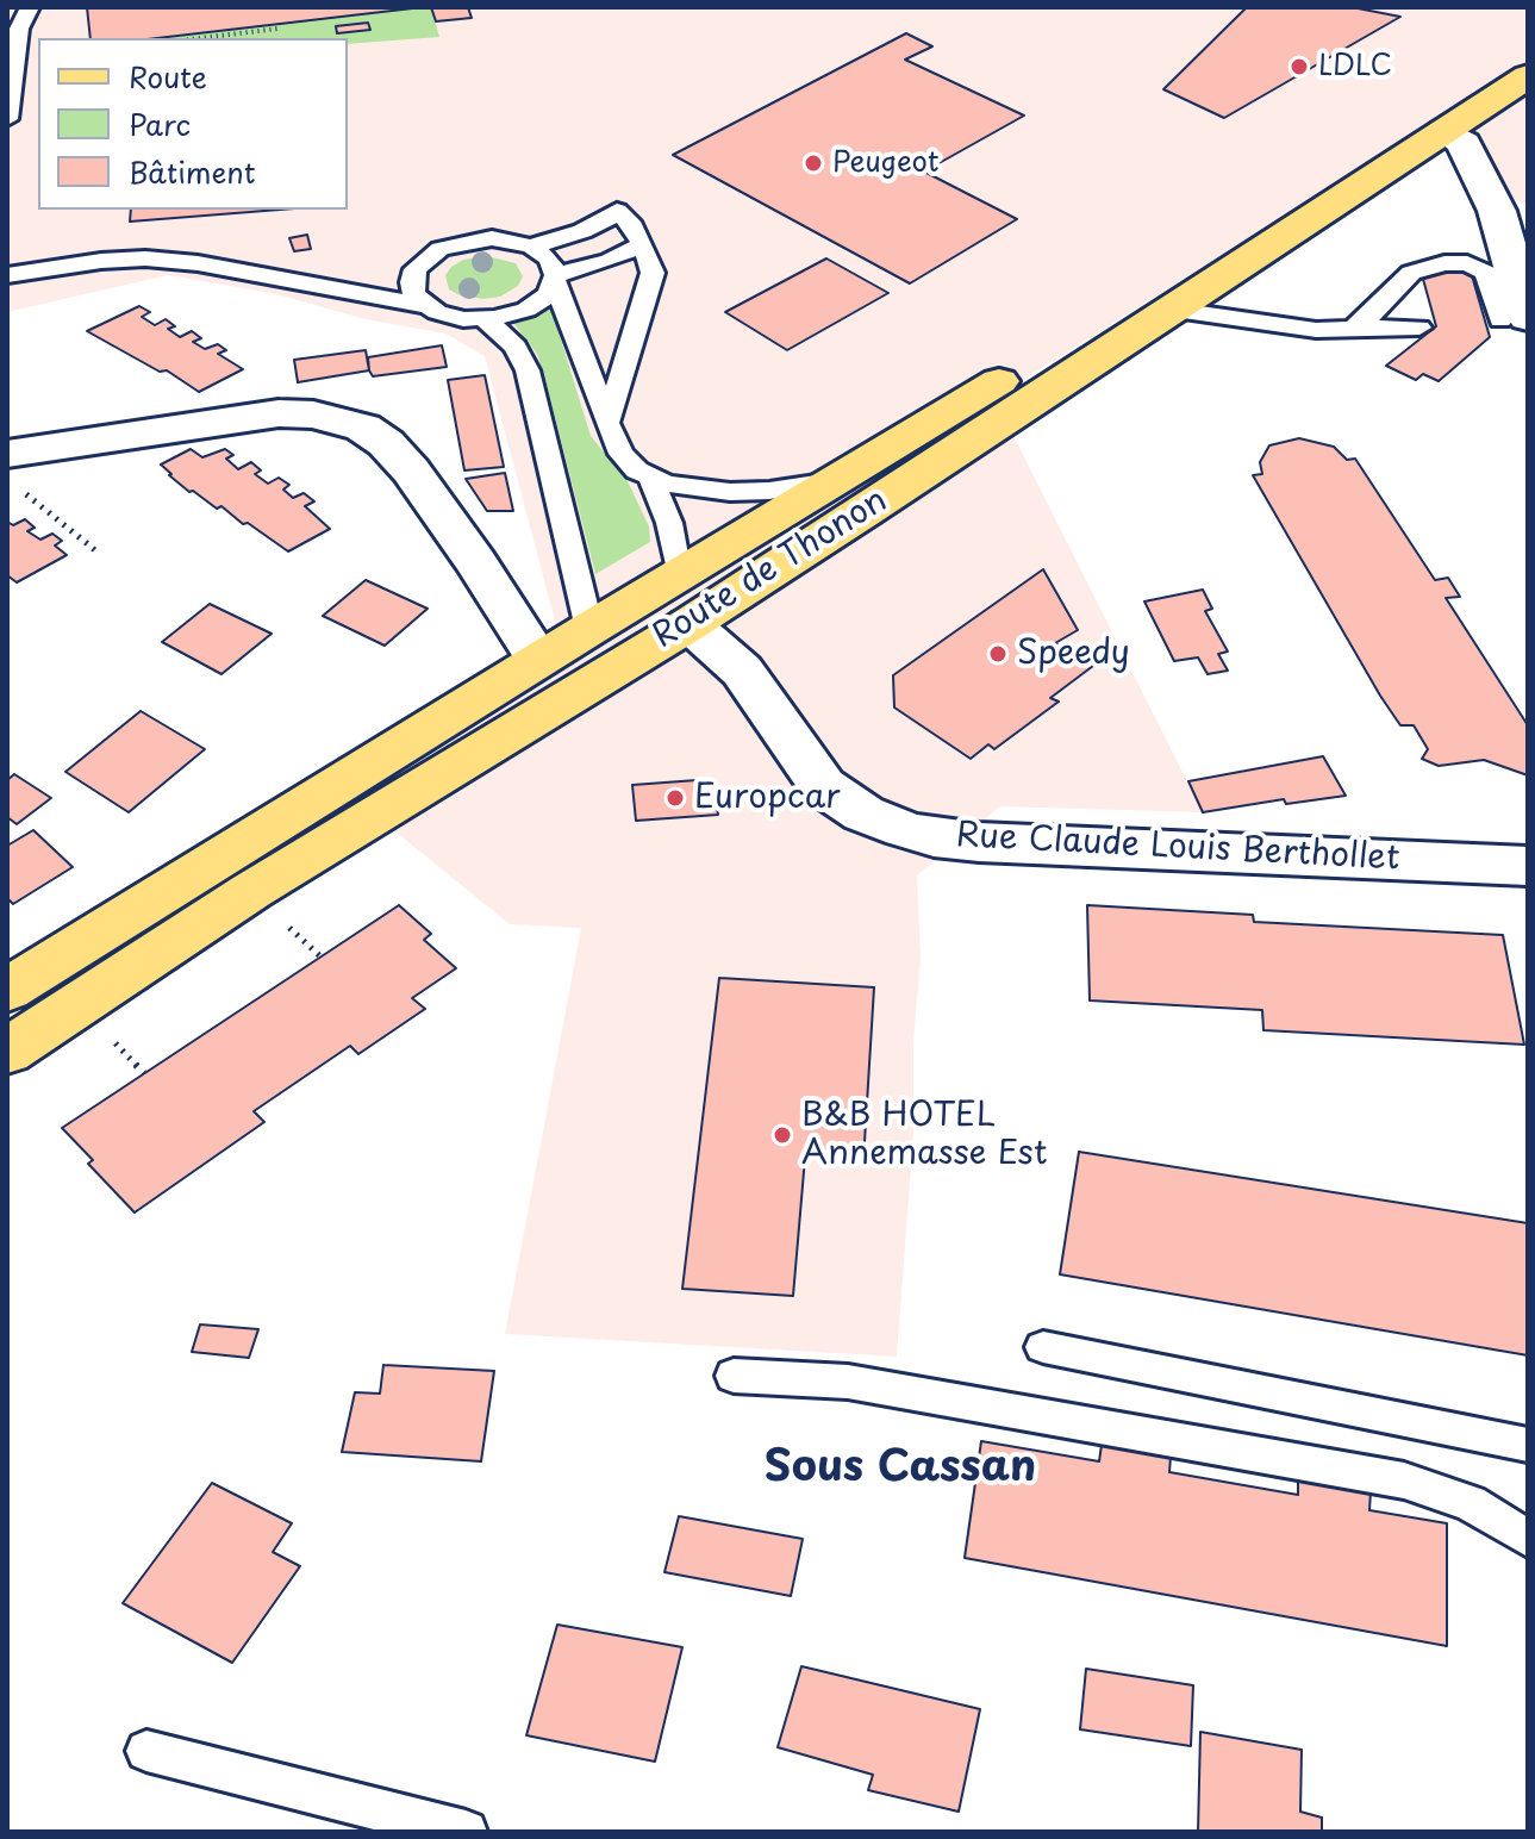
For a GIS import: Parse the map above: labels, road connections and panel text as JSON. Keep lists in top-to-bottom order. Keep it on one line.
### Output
{"streets":{"main road":["Route de Thonon"],"street":["Rue Claude Louis Berthollet"]},"crossings":[["Route de Thonon","Rue Claude Louis Berthollet"]],"districts":["Sous Cassan"],"places":["LDLC","Peugeot","Speedy","Europcar","B&B HOTEL Annemasse Est"],"legend":["Route","Parc","Bâtiment"]}
